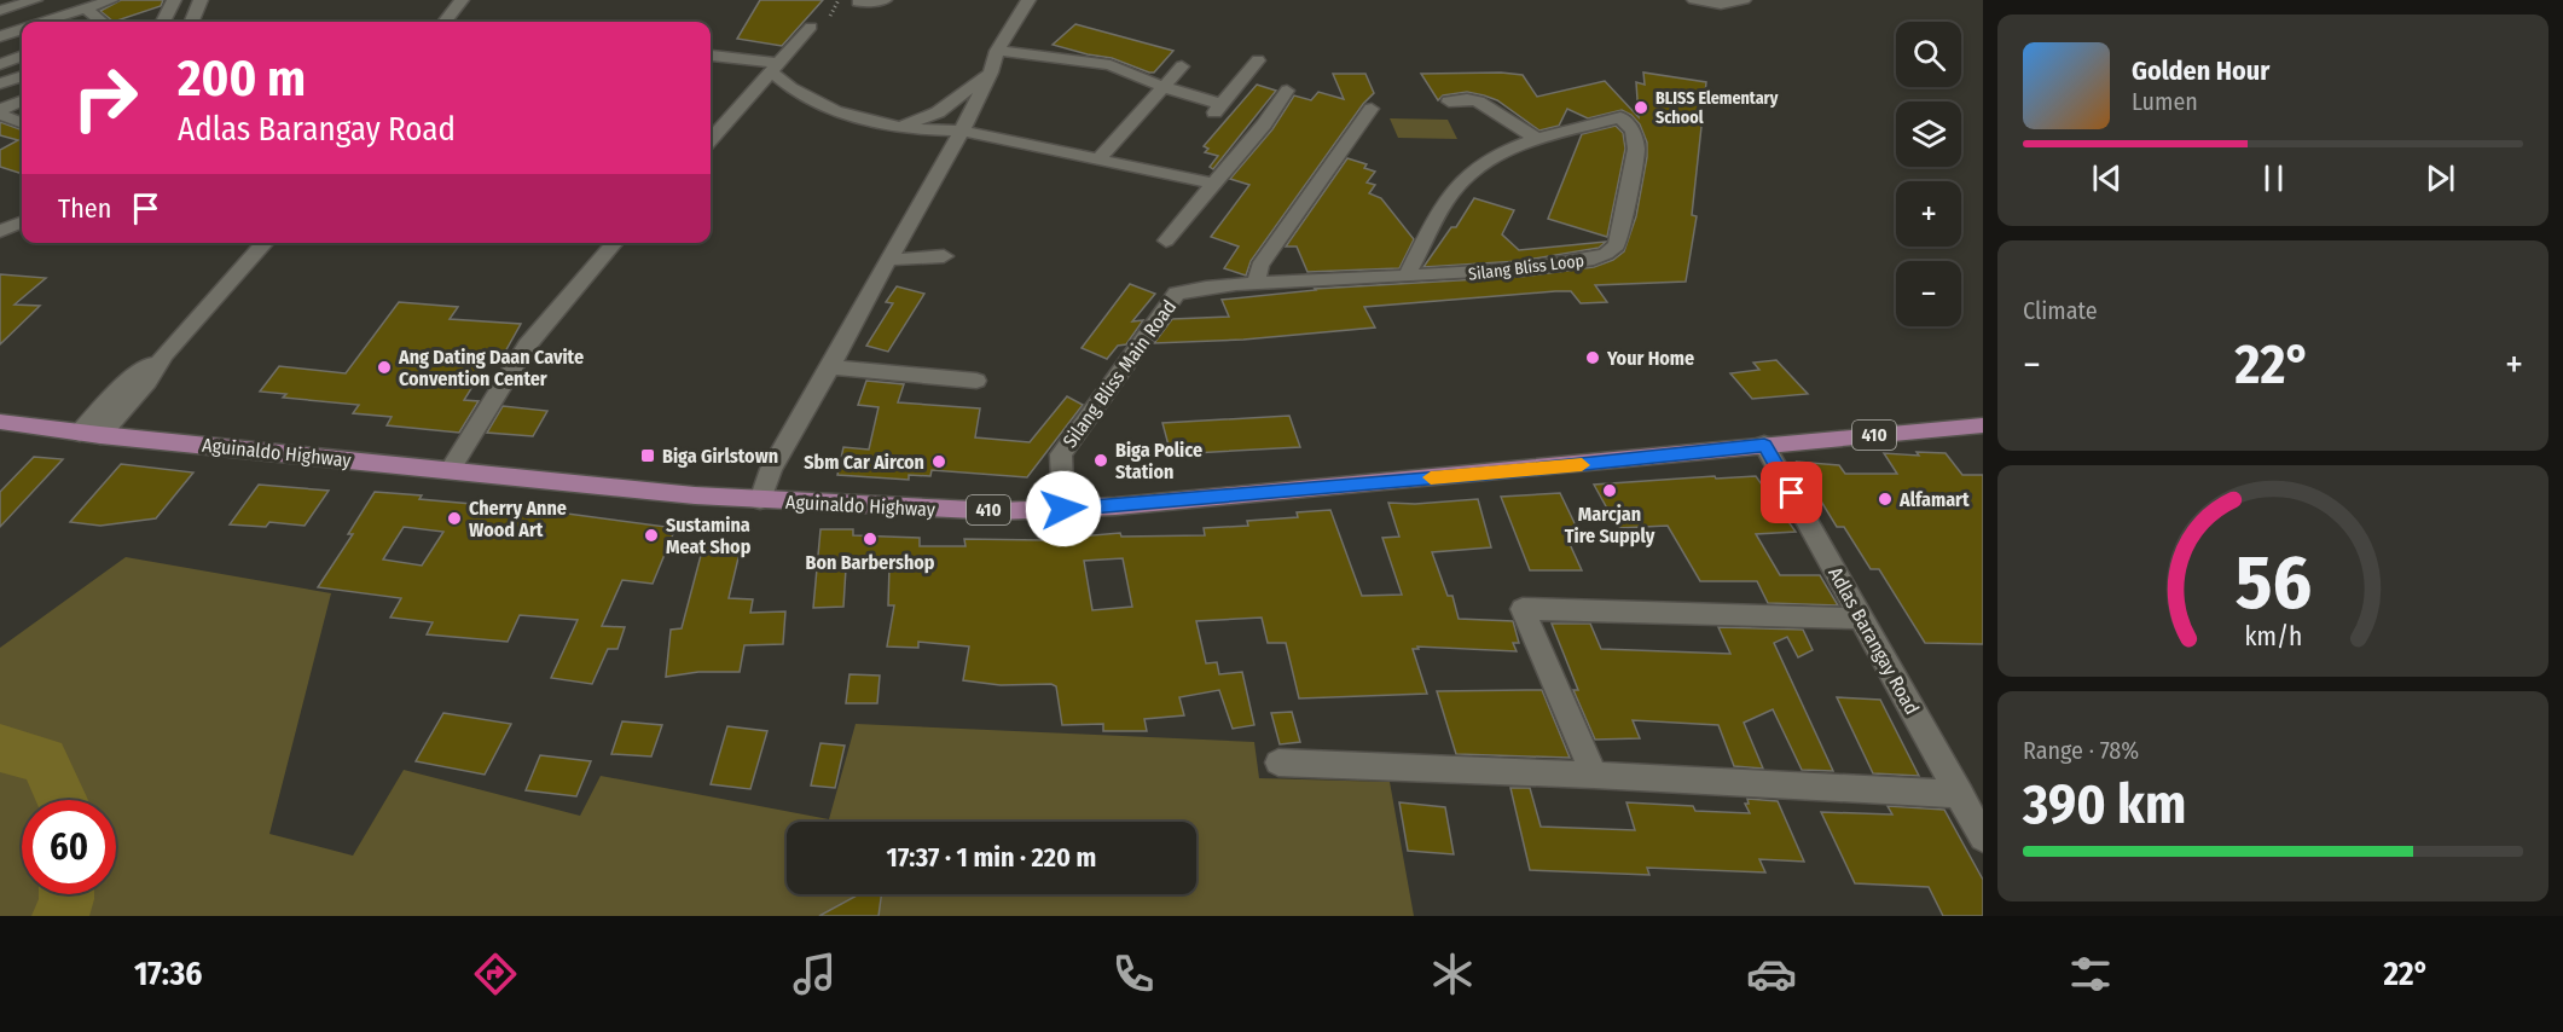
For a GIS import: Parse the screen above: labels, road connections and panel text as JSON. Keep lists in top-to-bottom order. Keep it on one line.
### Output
{"streets":{"main road":["410","Aguinaldo Highway"],"street":["Silang Bliss Loop","Silang Bliss Main Road","Adlas Barangay Road"]},"crossings":[["Silang Bliss Loop","Silang Bliss Main Road"],["Silang Bliss Main Road","Aguinaldo Highway"],["Aguinaldo Highway","Adlas Barangay Road"]],"places":{"other":["BLISS Elementary School","Your Home","Ang Dating Daan Cavite Convention Center","Biga Police Station","Sbm Car Aircon","Marcjan Tire Supply","Alfamart","Cherry Anne Wood Art","Sustamina Meat Shop","Bon Barbershop"],"transit":["Biga Girlstown"]},"page":{"map_buttons":["+","−"],"turn":["200 m","Adlas Barangay Road"],"song":["Golden Hour","Lumen"],"then":"Then","tile":["Climate",["Range · 78%","390 km"]],"heat":["−","22°","+"],"limit":"60","trip":"17:37 · 1 min · 220 m","tabs":["17:36","22°"],"gauge":["56","km/h"]}}
